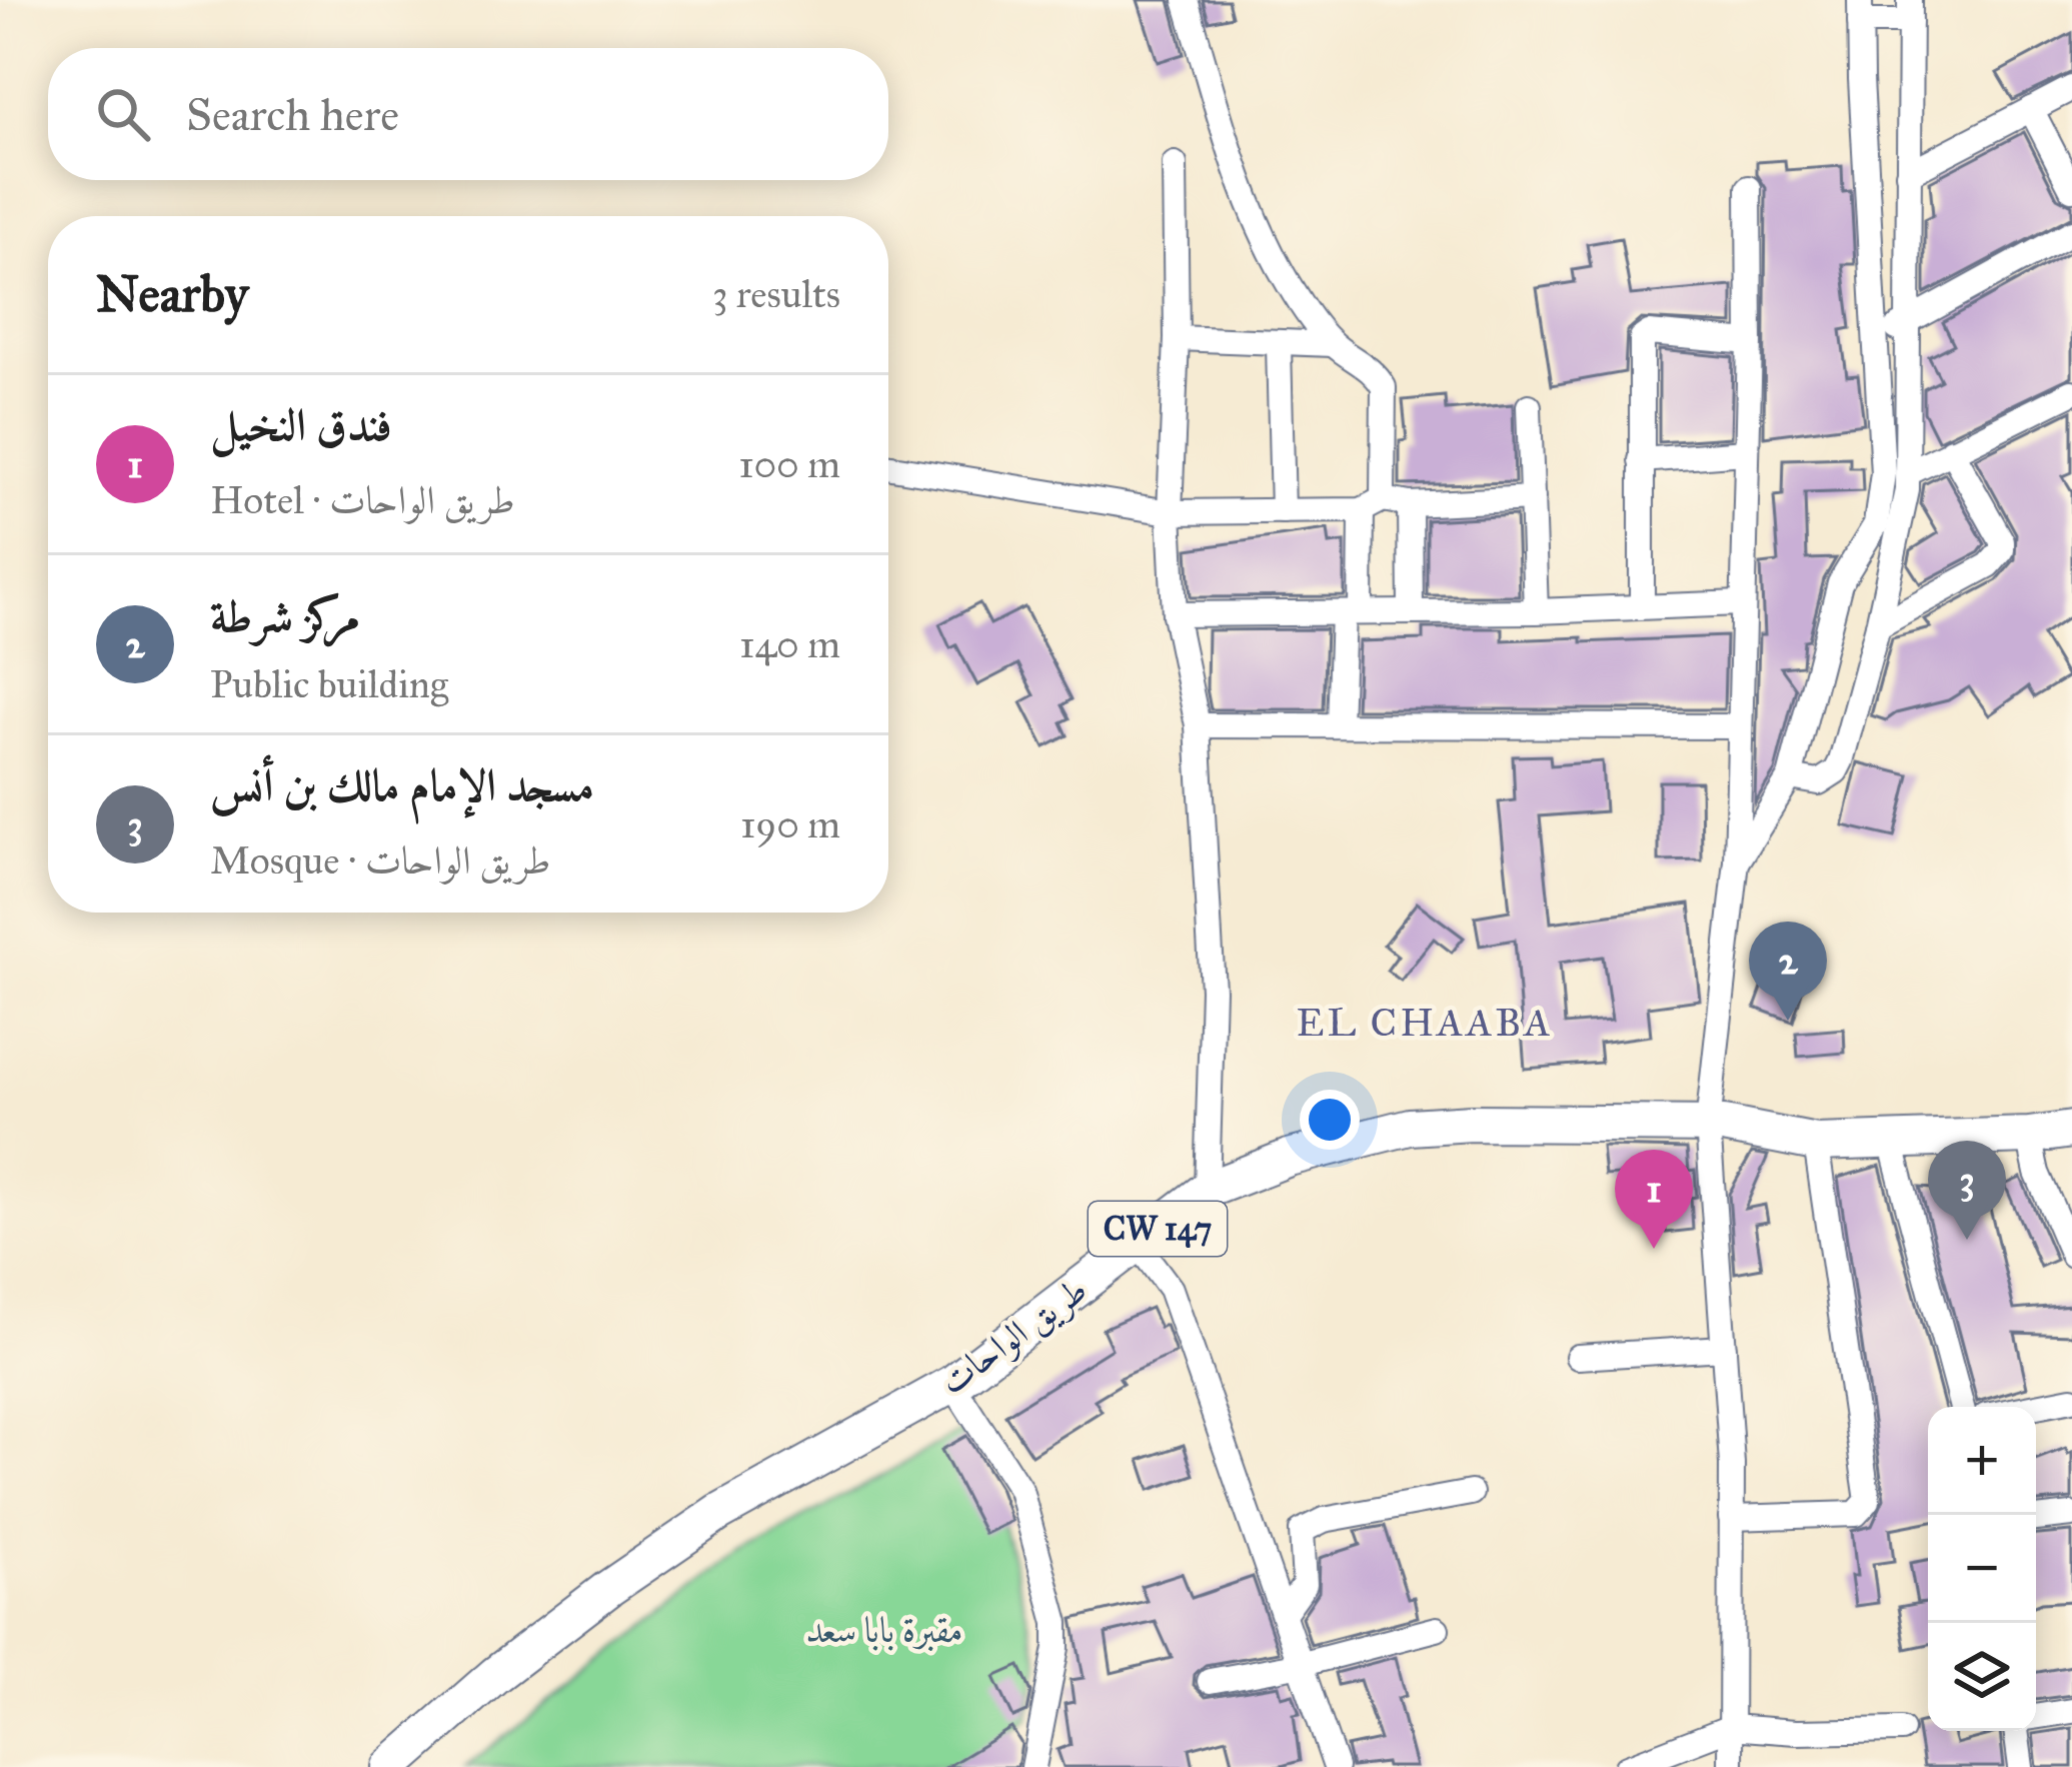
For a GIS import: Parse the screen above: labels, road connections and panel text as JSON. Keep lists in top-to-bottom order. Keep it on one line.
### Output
{"streets":{"main road":["CW 147","طريق الواحات"]},"districts":["EL CHAABA"],"parks":["مقبرة بابا سعد"],"page":{"search":"Search here","heading":["Nearby","3 results"],"list":[{"mark":"1","name":"فندق النخيل","note":"Hotel · طريق الواحات","value":"100 m"},{"mark":"2","name":"مركز شرطة","note":"Public building","value":"140 m"},{"mark":"3","name":"مسجد الإمام مالك بن أنس","note":"Mosque · طريق الواحات","value":"190 m"}],"pins":["2","3","1"],"map_buttons":["+","−"]}}
